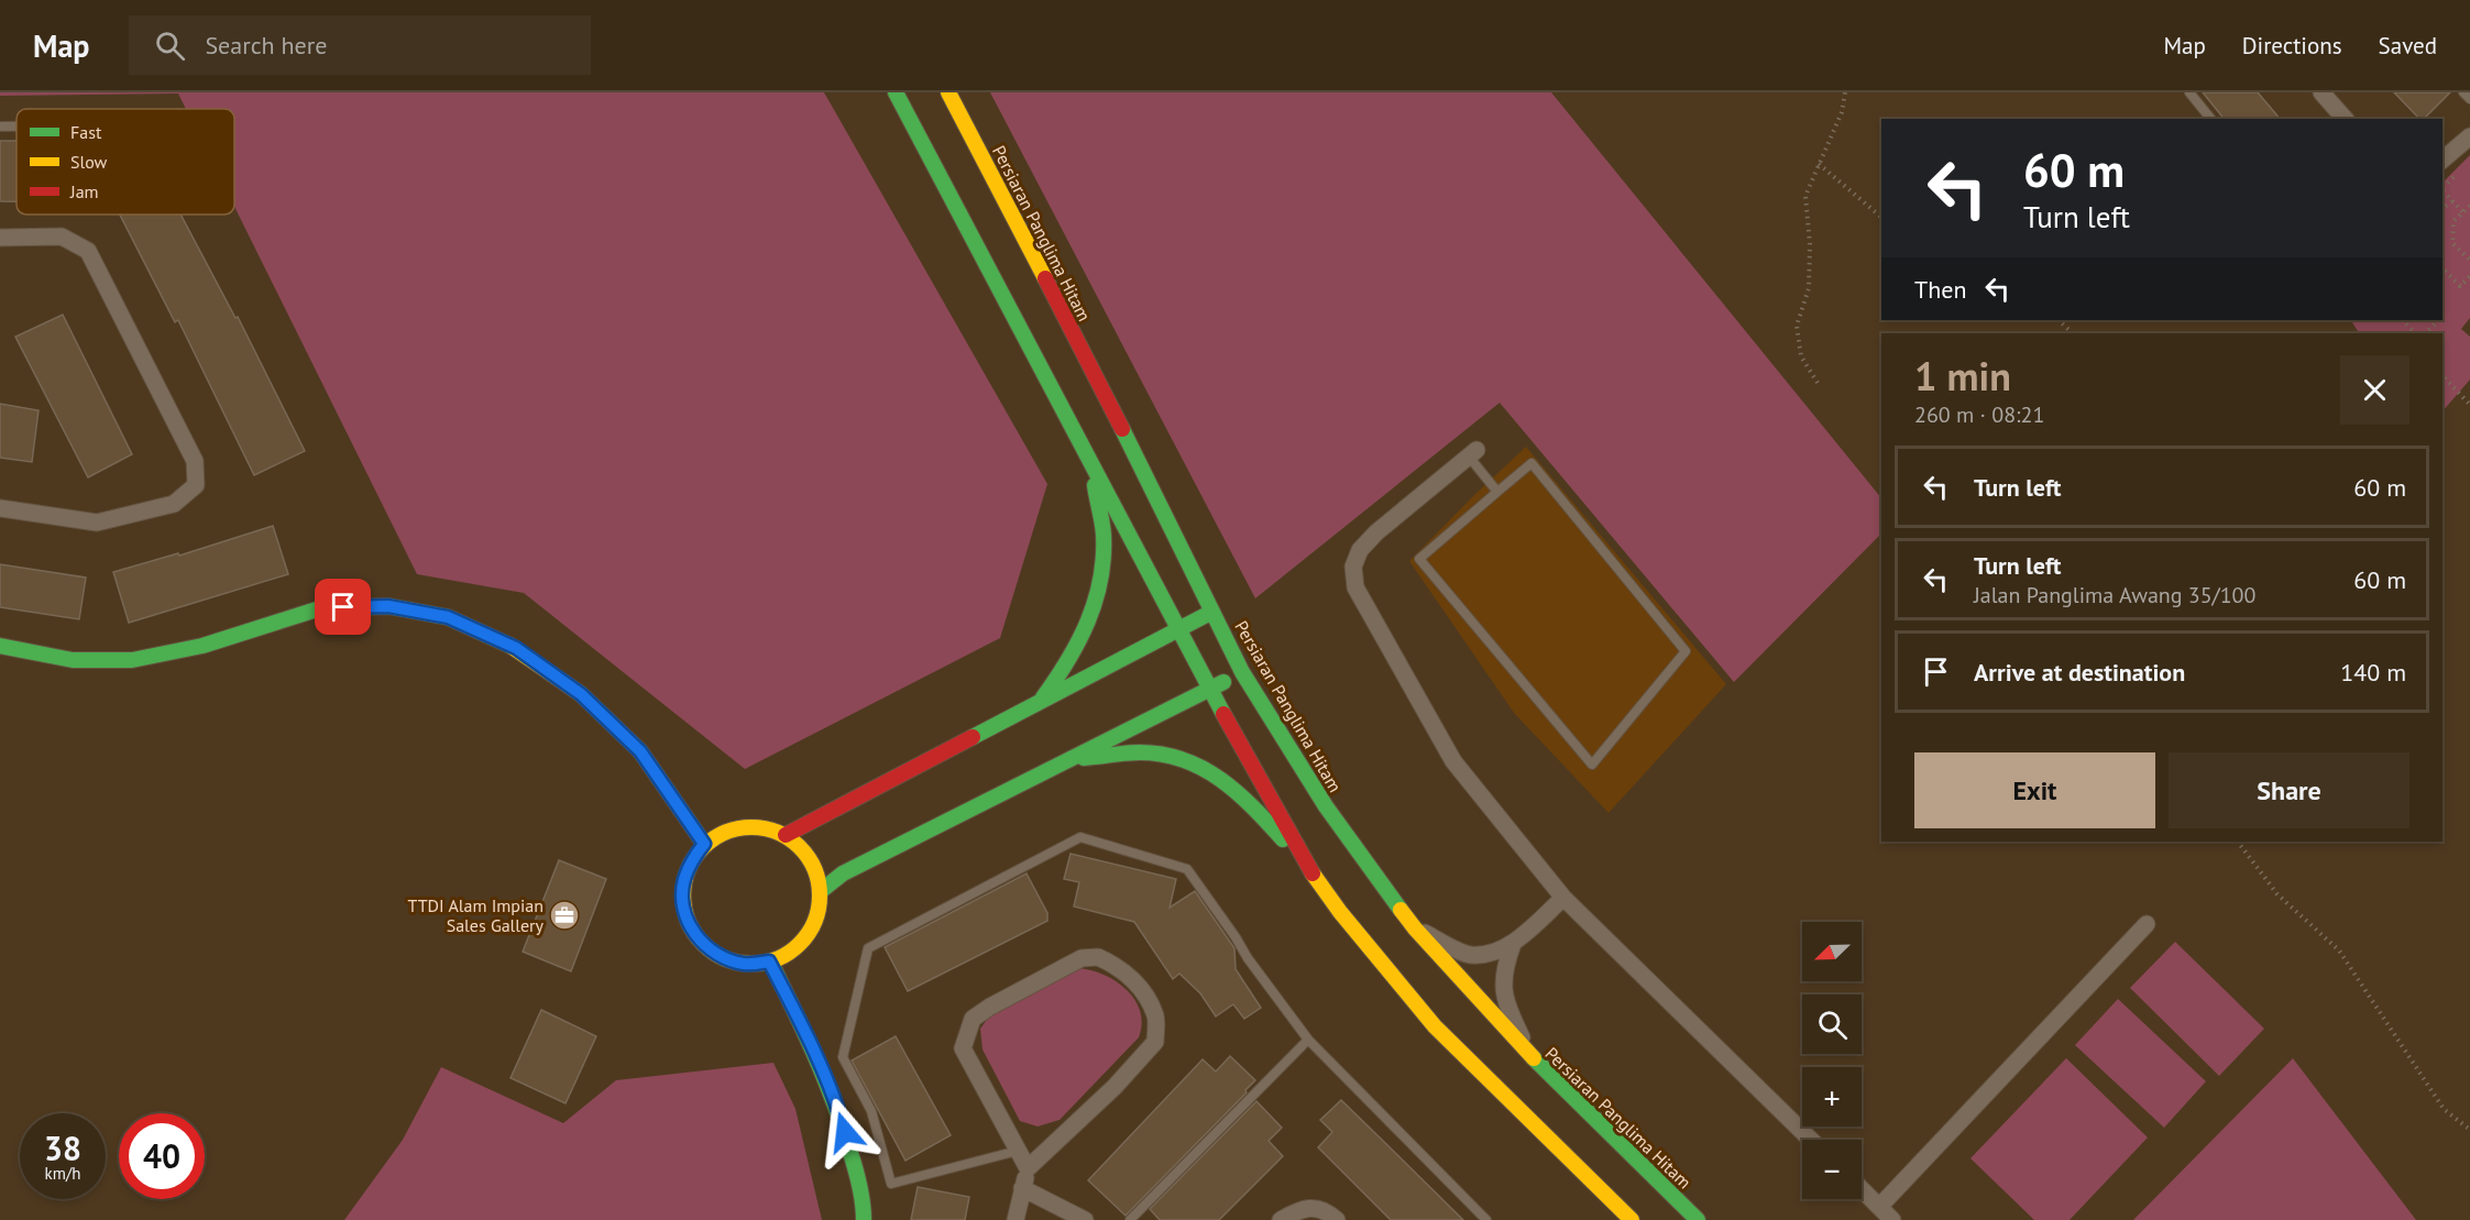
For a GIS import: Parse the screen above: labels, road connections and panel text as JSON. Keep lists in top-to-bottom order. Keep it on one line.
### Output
{"streets":{"main road":["Persiaran Panglima Hitam"]},"places":{"office":["TTDI Alam Impian Sales Gallery"]},"legend":["Fast","Slow","Jam"],"north":"bottom left","page":{"header":"Map","search":"Search here","nav":["Map","Directions","Saved"],"turn":["60 m","Turn left"],"then":"Then","heading":["1 min","260 m · 08:21"],"list":[{"name":"Turn left","value":"60 m"},{"name":"Turn left","note":"Jalan Panglima Awang 35/100","value":"60 m"},{"name":"Arrive at destination","value":"140 m"}],"buttons":["Exit","Share"],"map_buttons":["+","−"],"speed":"38 km/h","limit":"40"}}
